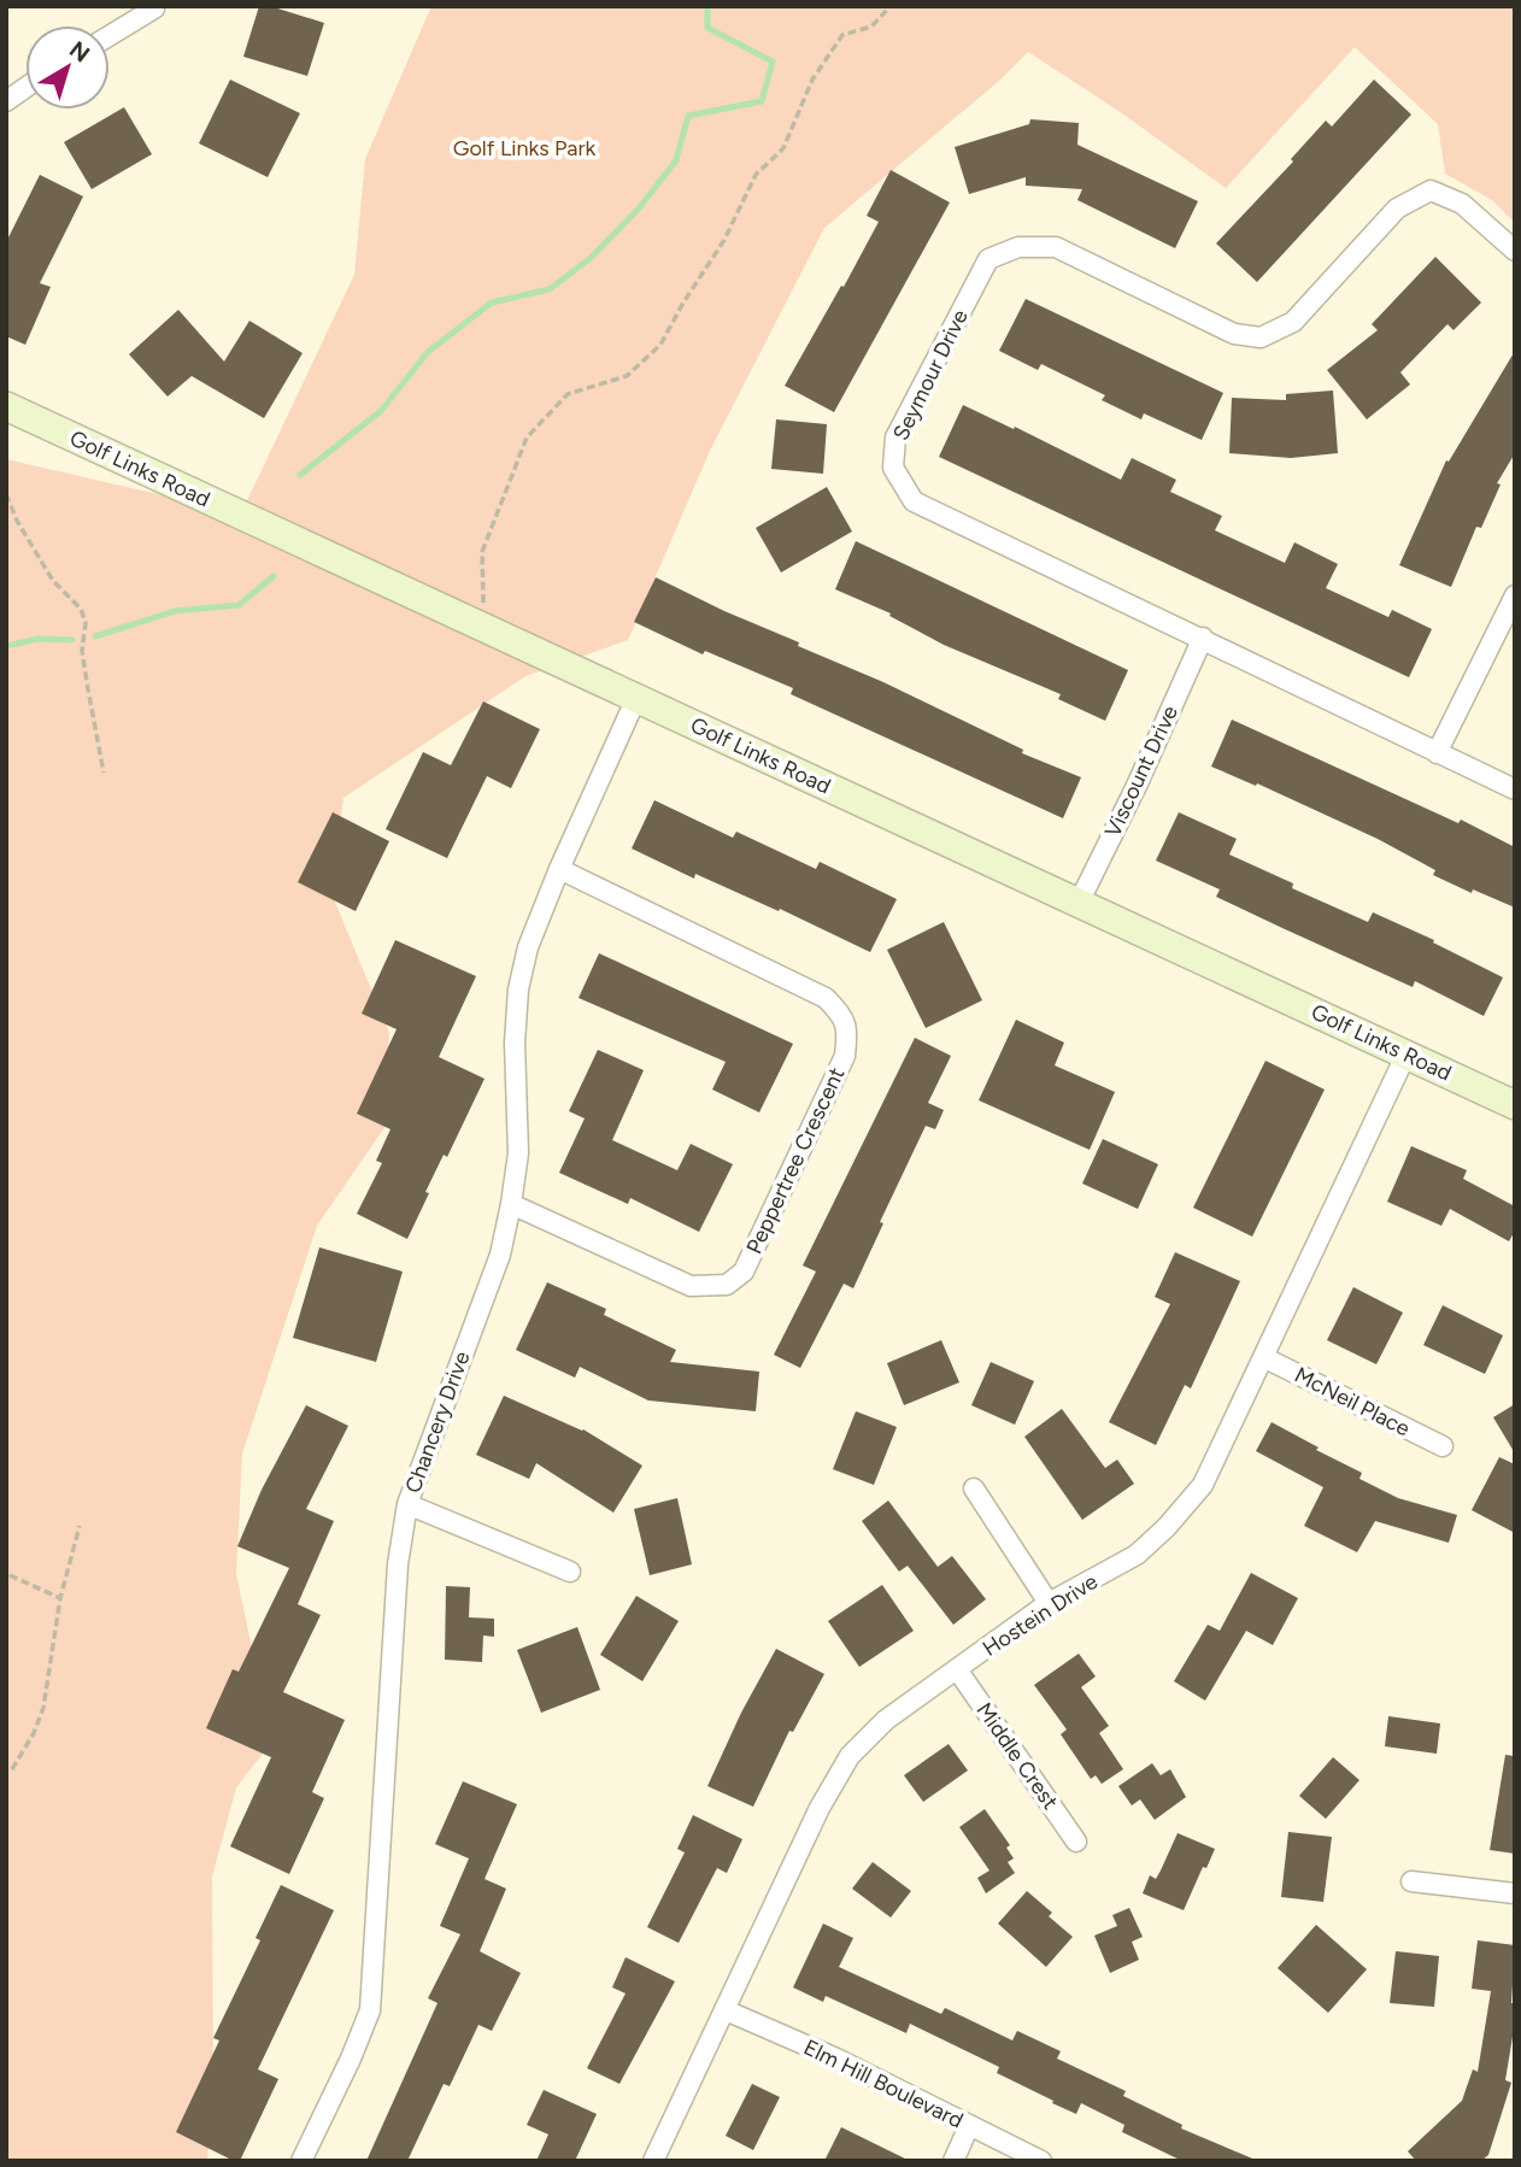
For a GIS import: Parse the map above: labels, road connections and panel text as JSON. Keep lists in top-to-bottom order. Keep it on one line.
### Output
{"streets":{"main road":["Golf Links Road"],"street":["Seymour Drive","Viscount Drive","Peppertree Crescent","McNeil Place","Chancery Drive","Hostein Drive","Middle Crest","Elm Hill Boulevard"]},"crossings":[["Seymour Drive","Viscount Drive"],["Golf Links Road","Viscount Drive"],["Golf Links Road","Chancery Drive"],["Golf Links Road","Hostein Drive"],["Peppertree Crescent","Chancery Drive"],["McNeil Place","Hostein Drive"],["Hostein Drive","Middle Crest"],["Hostein Drive","Elm Hill Boulevard"]],"parks":["Golf Links Park"],"north":"top right"}
